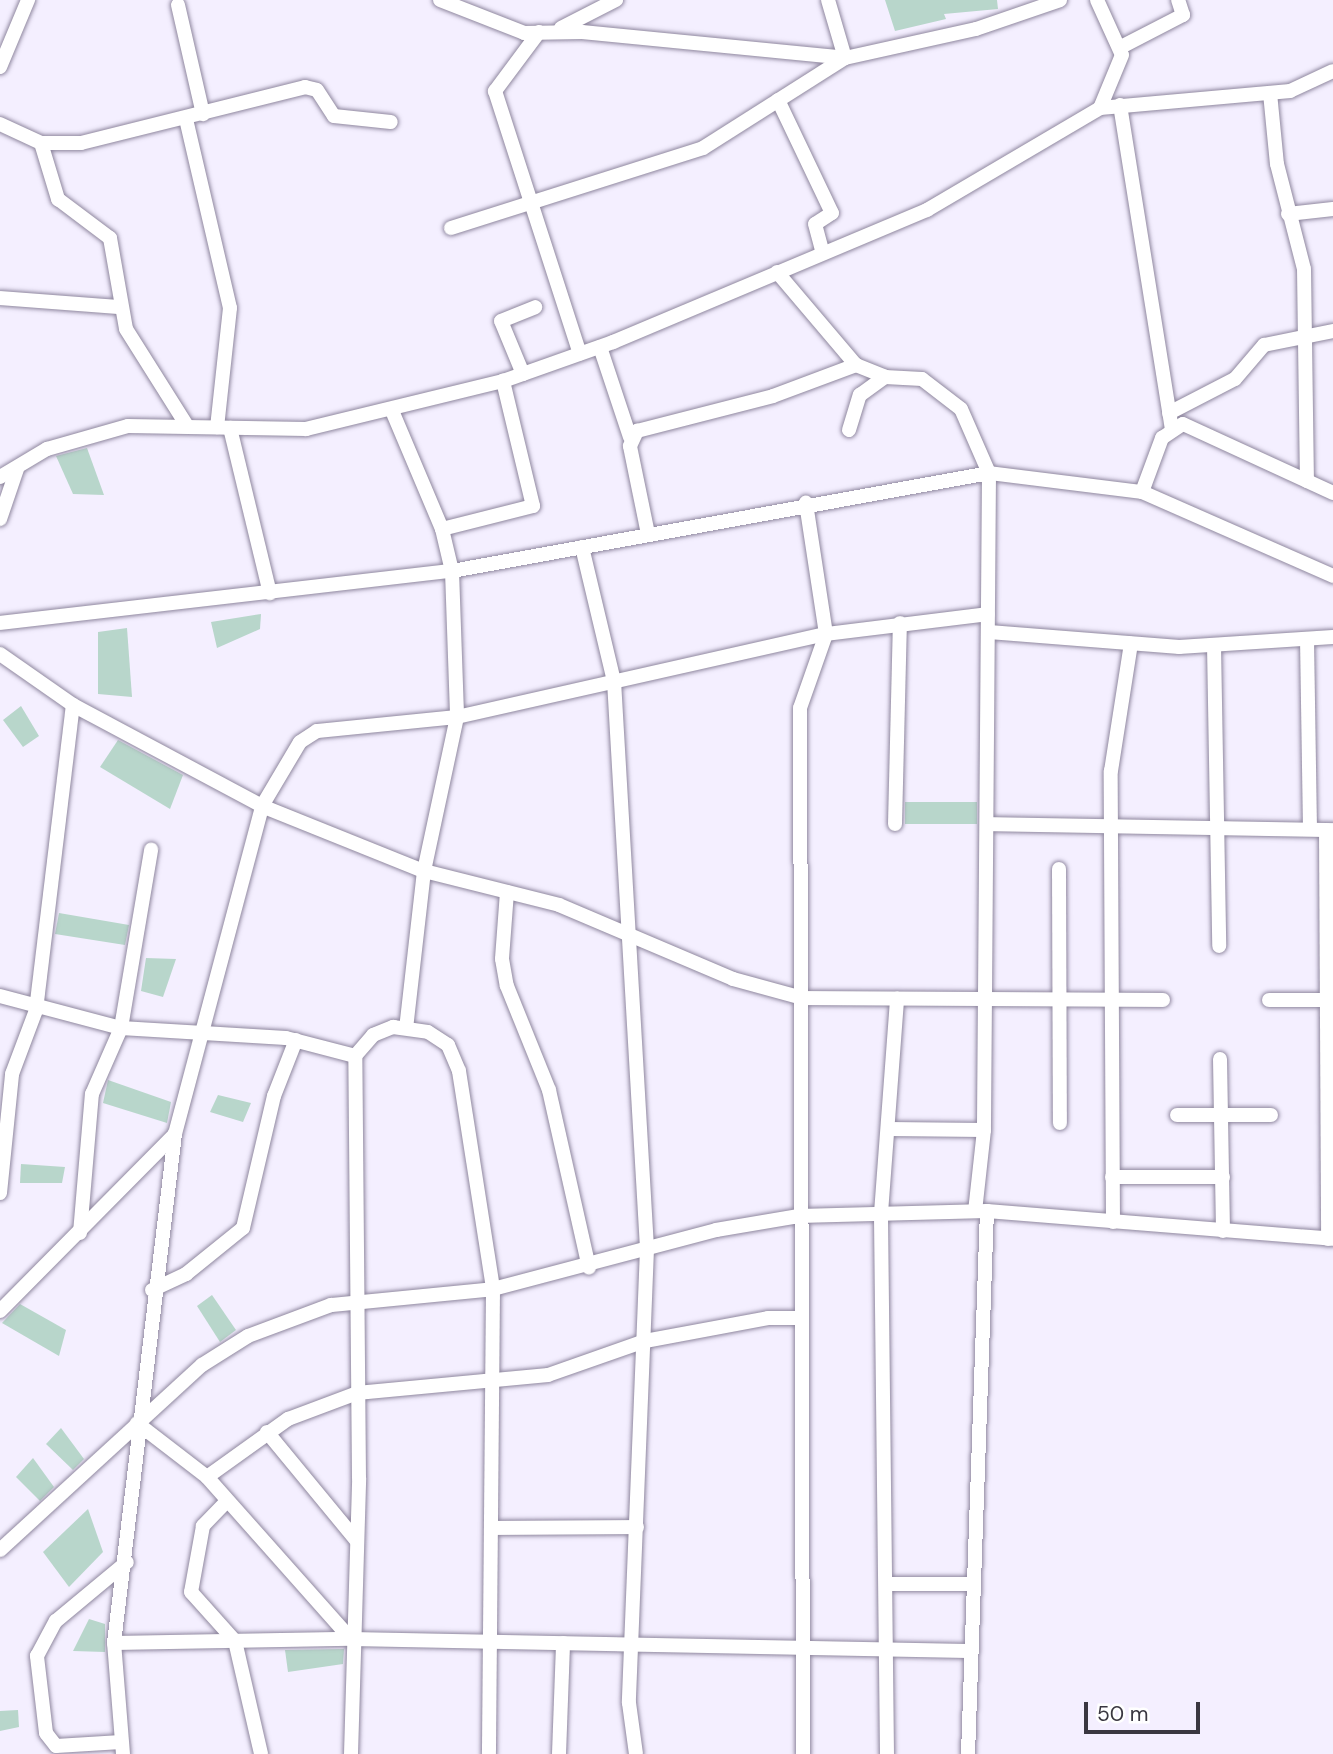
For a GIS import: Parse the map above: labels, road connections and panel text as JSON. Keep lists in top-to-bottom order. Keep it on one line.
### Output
{"scale_bar":"50 m"}
